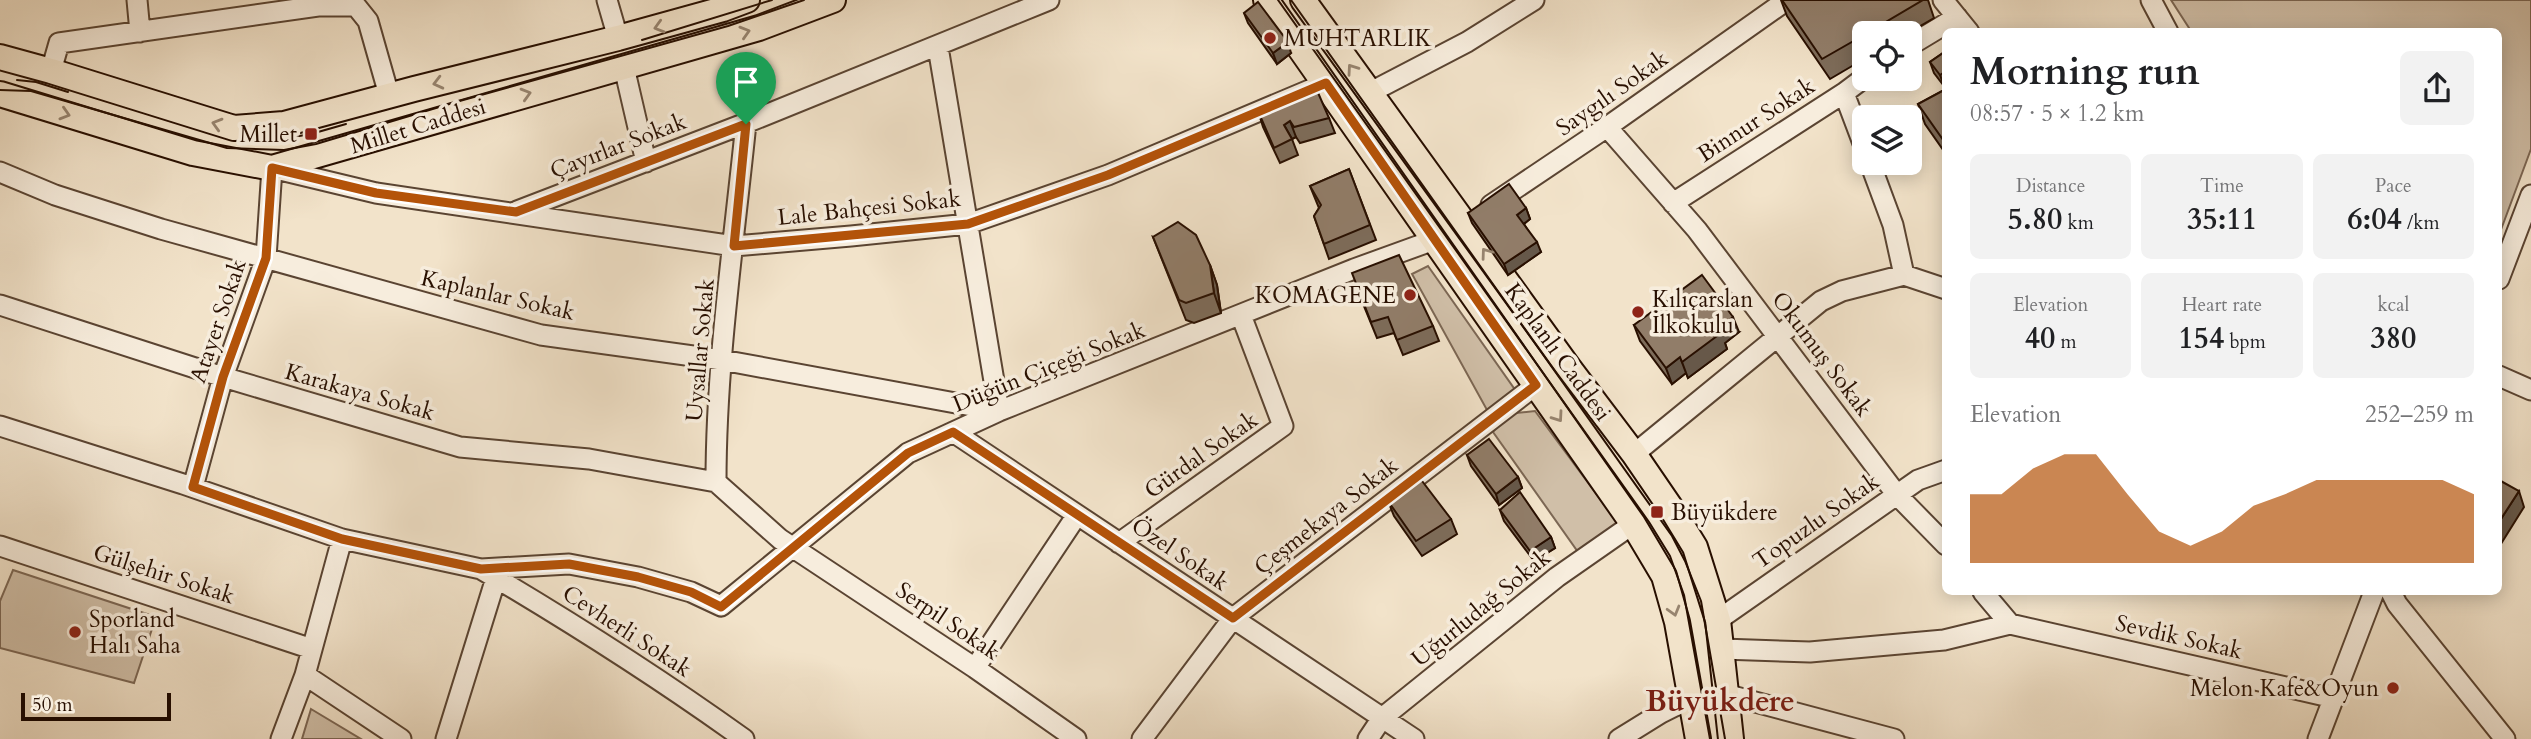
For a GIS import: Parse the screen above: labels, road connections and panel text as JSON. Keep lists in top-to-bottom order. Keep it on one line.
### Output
{"streets":{"main road":["Millet Caddesi","Kaplanlı Caddesi"],"street":["Saygılı Sokak","Binnur Sokak","Çayırlar Sokak","Lale Bahçesi Sokak","Kaplanlar Sokak","Atayer Sokak","Uysallar Sokak","Okumuş Sokak","Düğün Çiçeği Sokak","Karakaya Sokak","Gürdal Sokak","Çeşmekaya Sokak","Topuzlu Sokak","Özel Sokak","Gülşehir Sokak","Uğurludağ Sokak","Serpil Sokak","Cevherli Sokak","Sevdik Sokak"]},"crossings":[["Saygılı Sokak","Kaplanlı Caddesi"],["Saygılı Sokak","Okumuş Sokak"],["Binnur Sokak","Okumuş Sokak"],["Millet Caddesi","Lale Bahçesi Sokak"],["Millet Caddesi","Atayer Sokak"],["Çayırlar Sokak","Lale Bahçesi Sokak"],["Çayırlar Sokak","Uysallar Sokak"],["Lale Bahçesi Sokak","Atayer Sokak"],["Lale Bahçesi Sokak","Uysallar Sokak"],["Lale Bahçesi Sokak","Kaplanlı Caddesi"],["Kaplanlar Sokak","Atayer Sokak"],["Kaplanlar Sokak","Uysallar Sokak"],["Kaplanlar Sokak","Düğün Çiçeği Sokak"],["Atayer Sokak","Karakaya Sokak"],["Uysallar Sokak","Karakaya Sokak"],["Kaplanlı Caddesi","Düğün Çiçeği Sokak"],["Kaplanlı Caddesi","Çeşmekaya Sokak"],["Kaplanlı Caddesi","Topuzlu Sokak"],["Kaplanlı Caddesi","Uğurludağ Sokak"],["Kaplanlı Caddesi","Sevdik Sokak"],["Okumuş Sokak","Topuzlu Sokak"],["Düğün Çiçeği Sokak","Gürdal Sokak"],["Düğün Çiçeği Sokak","Özel Sokak"],["Düğün Çiçeği Sokak","Serpil Sokak"],["Düğün Çiçeği Sokak","Cevherli Sokak"],["Gürdal Sokak","Özel Sokak"],["Çeşmekaya Sokak","Özel Sokak"],["Özel Sokak","Uğurludağ Sokak"]],"districts":["Büyükdere"],"places":{"other":["MUHTARLIK","KOMAGENE","Kılıçarslan İlkokulu","Sporland Halı Saha","Melon Kafe&Oyun"],"transit":["Millet","Büyükdere"]},"scale_bar":"50 m","page":{"heading":["Morning run","08:57 · 5 × 1.2 km"],"stats":[["Distance","5.80 km"],["Time","35:11"],["Pace","6:04 /km"],["Elevation","40 m"],["Heart rate","154 bpm"],["kcal","380"]],"chart":["Elevation","252–259 m"],"scale":"50 m"}}
